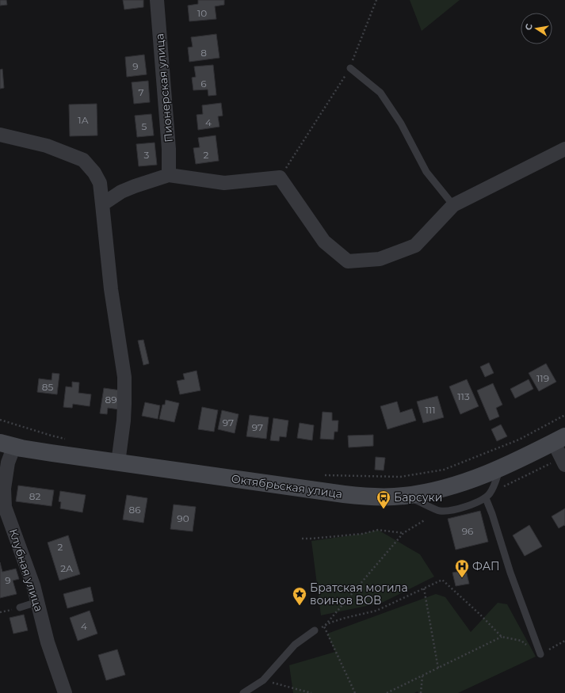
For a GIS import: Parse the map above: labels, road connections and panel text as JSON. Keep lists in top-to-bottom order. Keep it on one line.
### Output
{"streets":{"main road":["Октябрьская улица"],"street":["Пионерская улица","Клубная улица"]},"crossings":[["Октябрьская улица","Клубная улица"]],"places":{"bus stop":["Барсуки"],"hospital":["ФАП"],"place":["Братская могила воинов ВОВ"]},"house_numbers":["10","8","9","6","7","1А","4","5","3","2","119","85","113","89","111","97","97","82","86","90","96","2","2А","9","4"],"north":"left"}
